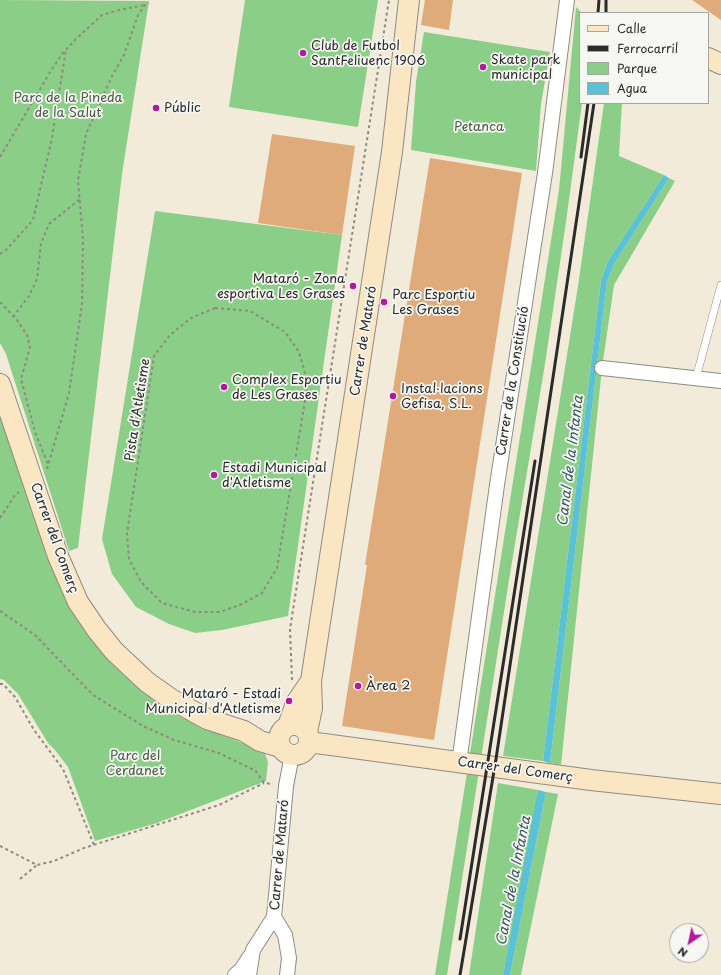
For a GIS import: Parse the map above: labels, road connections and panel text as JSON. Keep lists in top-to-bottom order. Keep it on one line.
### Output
{"streets":{"street":["Carrer de Mataró","Carrer de la Constitució","Carrer del Comerç"],"path":["Pista d'Atletisme"]},"crossings":[["Carrer de Mataró","Carrer del Comerç"],["Carrer de la Constitució","Carrer del Comerç"]],"water":["Canal de la Infanta"],"parks":["Parc de la Pineda de la Salut","Petanca","Parc del Cerdanet"],"places":["Club de Futbol SantFeliuenc 1906","Skate park municipal","Públic","Mataró - Zona esportiva Les Grases","Parc Esportiu Les Grases","Complex Esportiu de Les Grases","Instal·lacions Gefisa, S.L.","Estadi Municipal d'Atletisme","Àrea 2","Mataró - Estadi Municipal d'Atletisme"],"legend":["Calle","Ferrocarril","Parque","Agua"],"north":"bottom left"}
